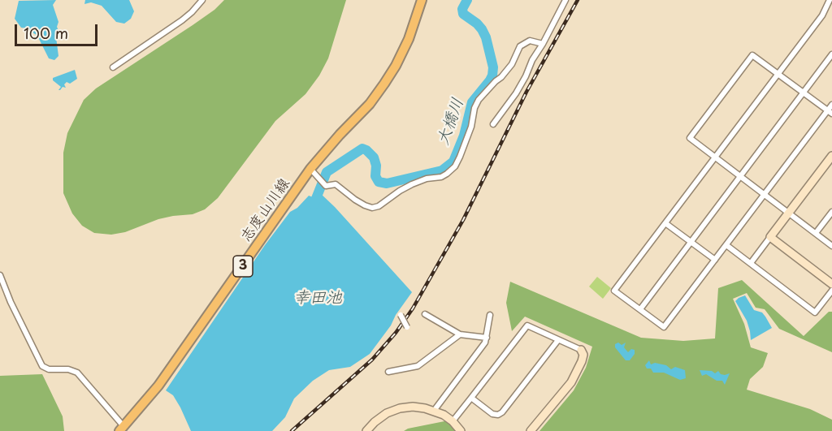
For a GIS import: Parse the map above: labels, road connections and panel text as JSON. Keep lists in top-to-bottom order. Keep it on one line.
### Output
{"streets":{"main road":["志度山川線","3"]},"water":["大橋川","幸田池"],"scale_bar":"100 m"}
